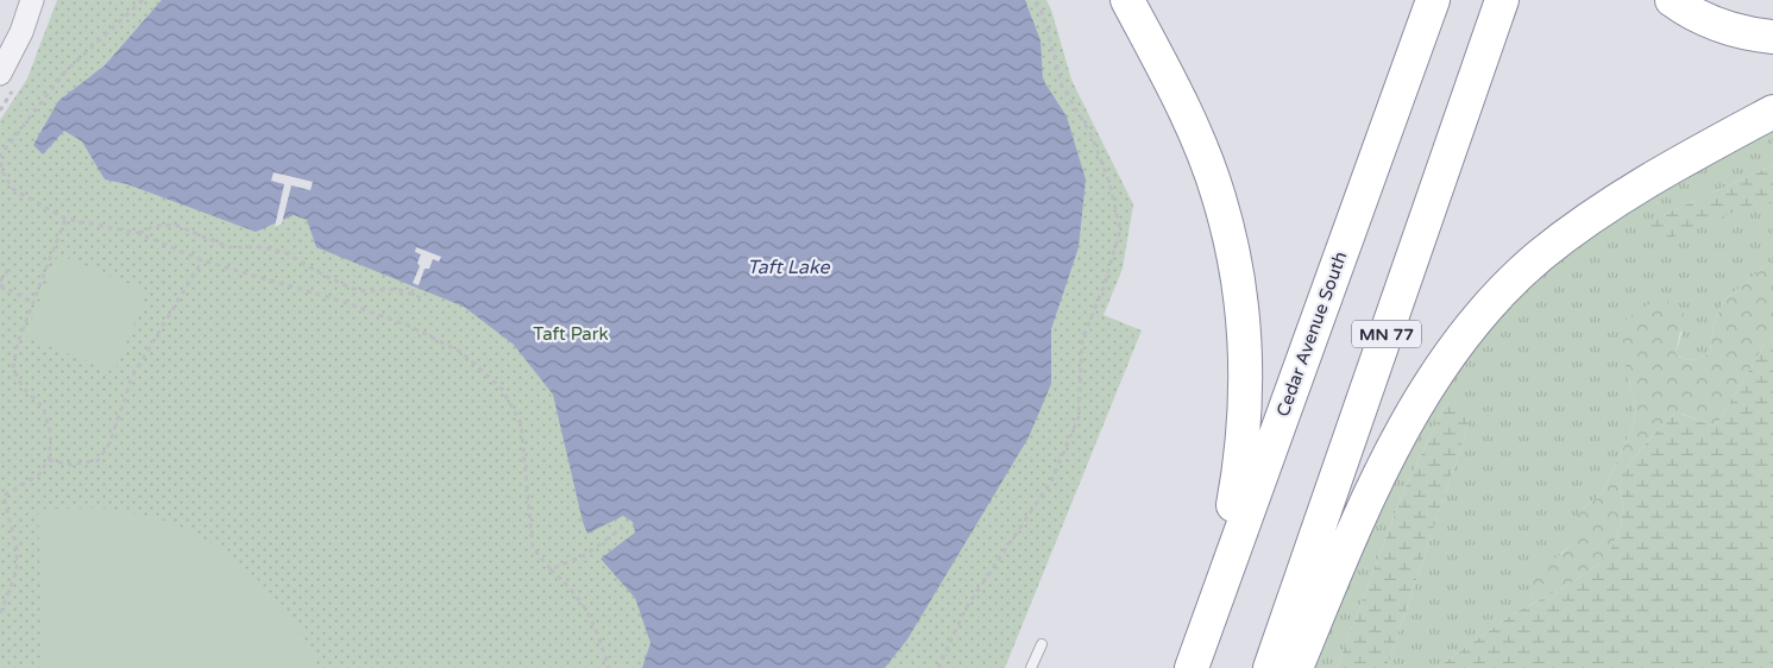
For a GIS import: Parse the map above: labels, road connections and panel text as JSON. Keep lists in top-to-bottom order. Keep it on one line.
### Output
{"streets":{"highway":["Cedar Avenue South","MN 77"]},"water":["Taft Lake"],"parks":["Taft Park"]}
